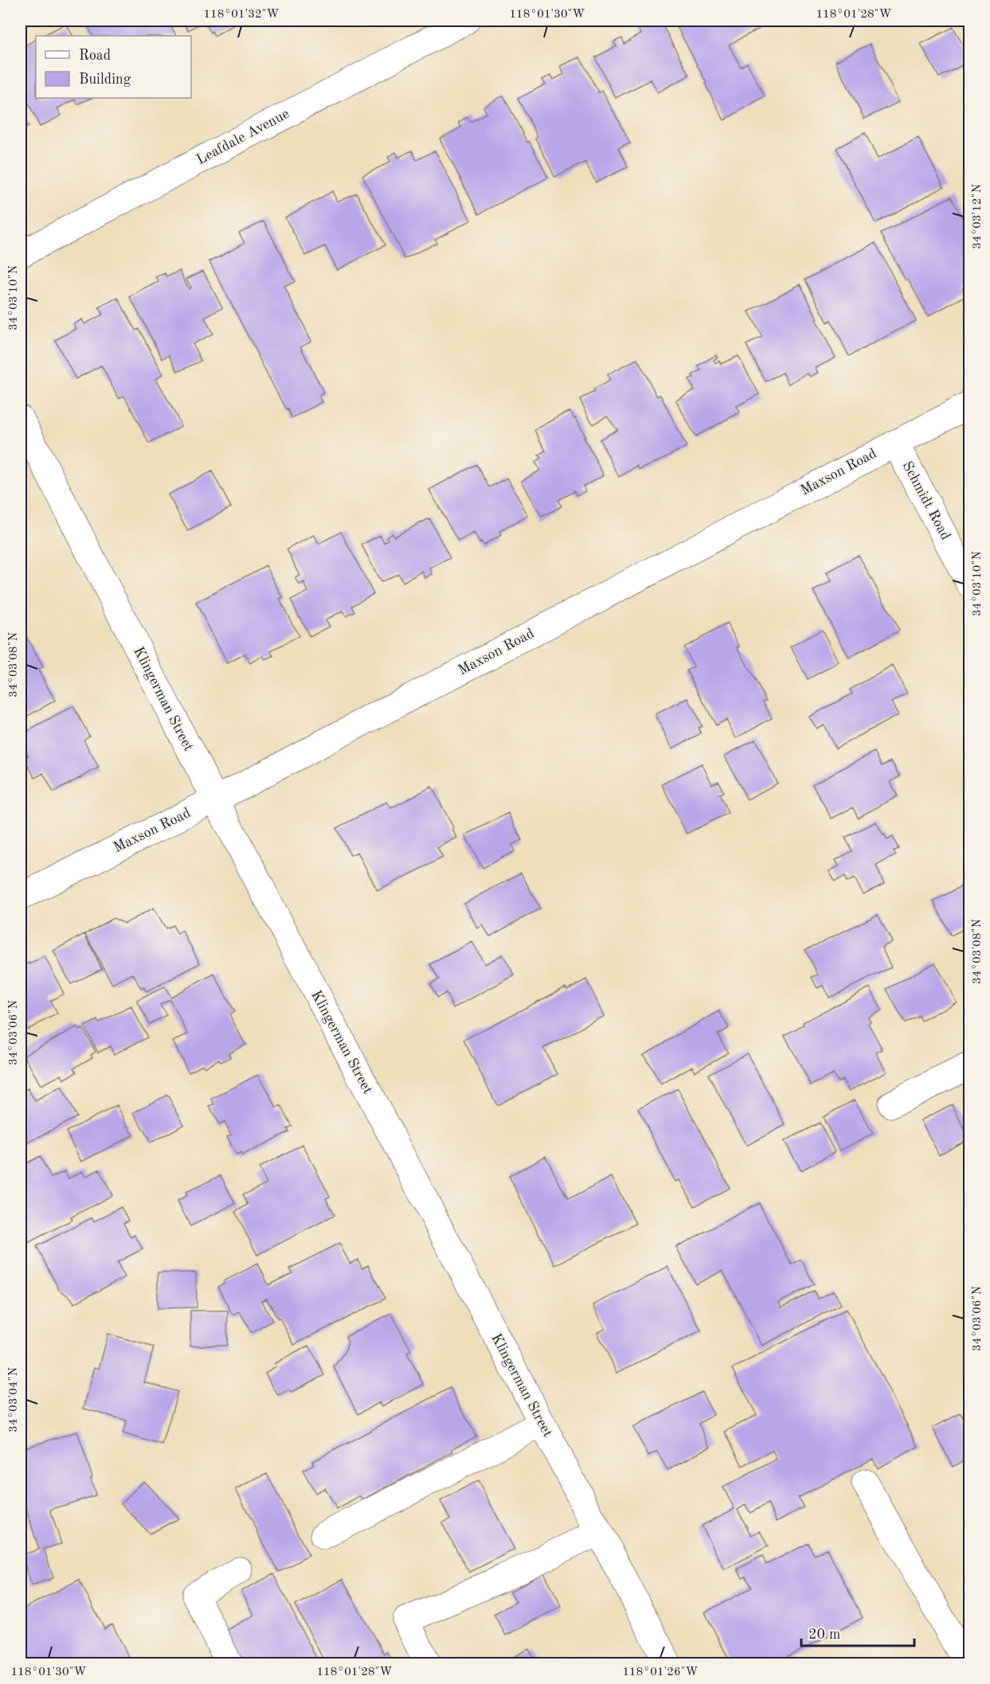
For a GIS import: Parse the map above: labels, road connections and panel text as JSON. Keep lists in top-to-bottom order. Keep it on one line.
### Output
{"streets":{"street":["Leafdale Avenue","Maxson Road","Schmidt Road","Klingerman Street"]},"crossings":[["Maxson Road","Schmidt Road"],["Maxson Road","Klingerman Street"]],"legend":["Road","Building"],"scale_bar":"20 m","coordinates":["118°01'32\"W","118°01'30\"W","118°01'28\"W","34°03'12\"N","34°03'10\"N","34°03'08\"N","34°03'06\"N","34°03'04\"N","118°01'26\"W"]}
